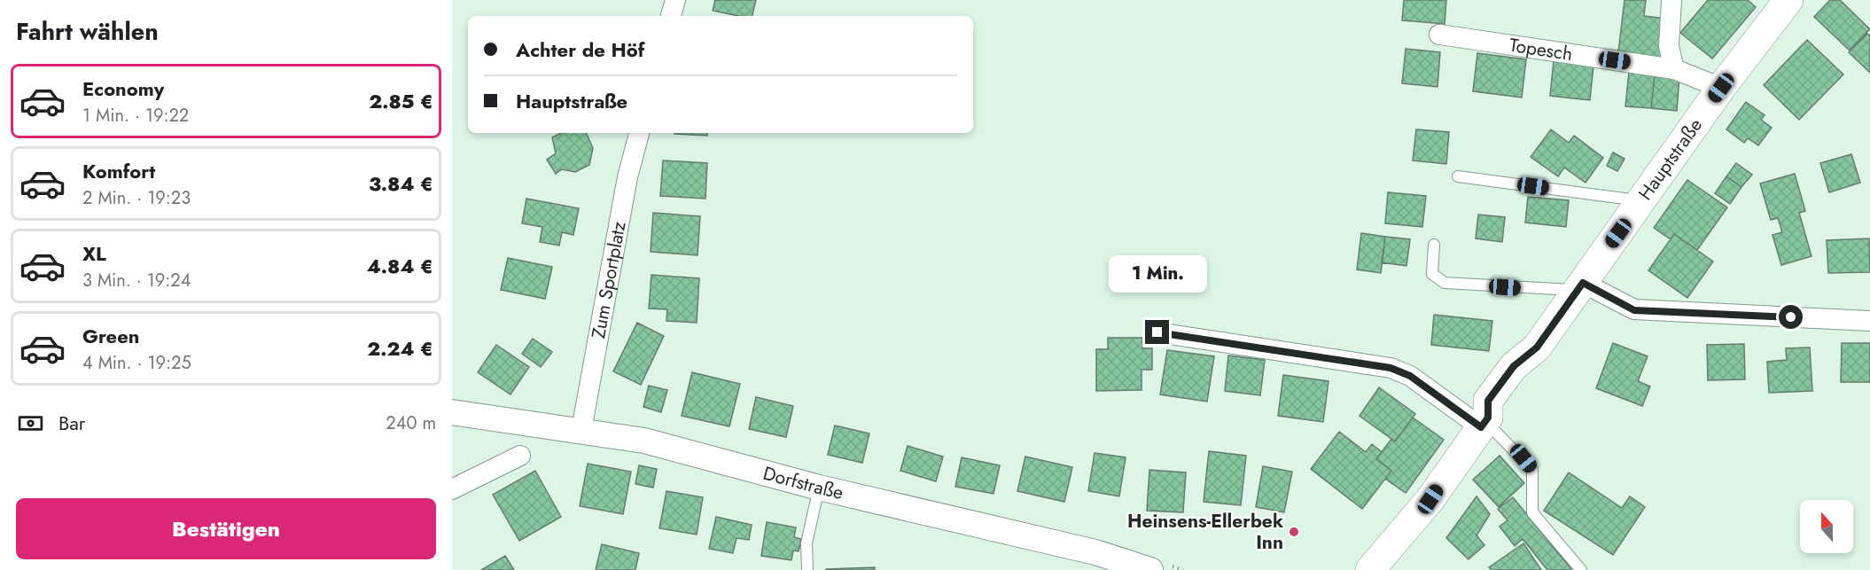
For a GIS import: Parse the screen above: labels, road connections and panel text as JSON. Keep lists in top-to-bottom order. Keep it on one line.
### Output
{"streets":{"main road":["Hauptstraße"],"street":["Topesch","Zum Sportplatz","Dorfstraße"]},"crossings":[["Topesch","Hauptstraße"],["Zum Sportplatz","Dorfstraße"]],"places":["Heinsens-Ellerbek Inn"],"north":"top","page":{"heading":"Fahrt wählen","banner":["Achter de Höf","Hauptstraße"],"list":[{"name":"Economy","note":"1 Min. · 19:22","value":"2.85 €"},{"name":"Komfort","note":"2 Min. · 19:23","value":"3.84 €"},{"name":"XL","note":"3 Min. · 19:24","value":"4.84 €"},{"name":"Green","note":"4 Min. · 19:25","value":"2.24 €"}],"bubble":"1 Min.","pay":["Bar","240 m"],"buttons":"Bestätigen"}}
